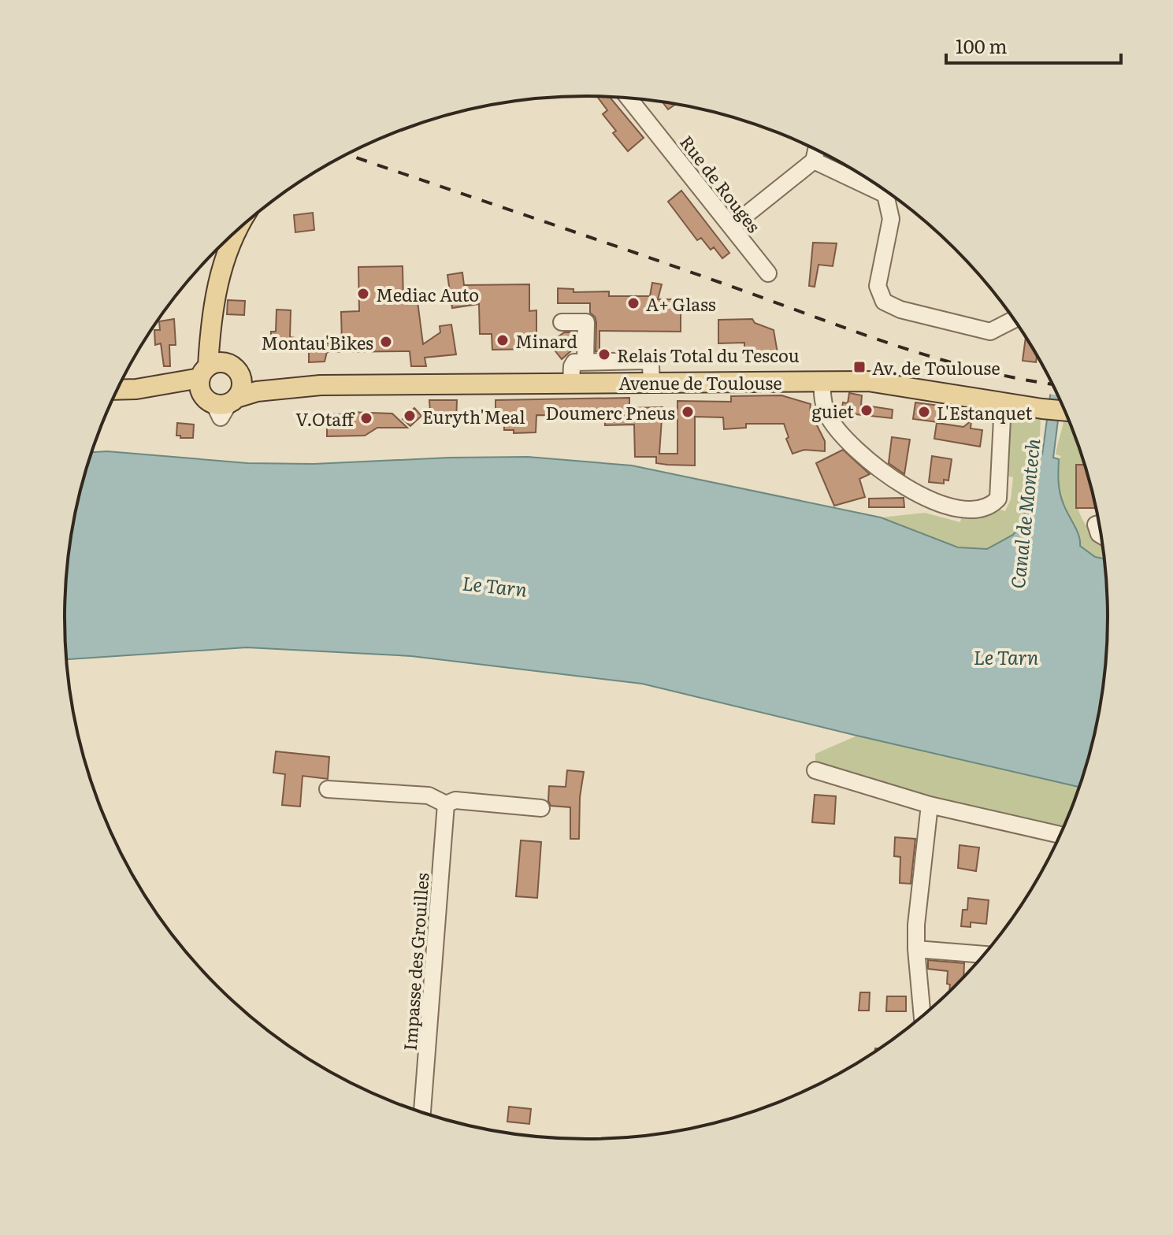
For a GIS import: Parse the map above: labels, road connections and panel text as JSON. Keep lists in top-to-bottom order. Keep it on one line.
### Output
{"streets":{"main road":["Avenue de Toulouse"],"street":["Rue de Rouges","Impasse des Grouilles"]},"water":["Canal de Montech","Le Tarn"],"places":{"other":["Mediac Auto","A+ Glass","Minard","Montau'Bikes","Relais Total du Tescou","guiet","Doumerc Pneus","L'Estanquet","Euryth'Meal","V.Otaff"],"transit":["Av. de Toulouse"]},"scale_bar":"100 m"}
